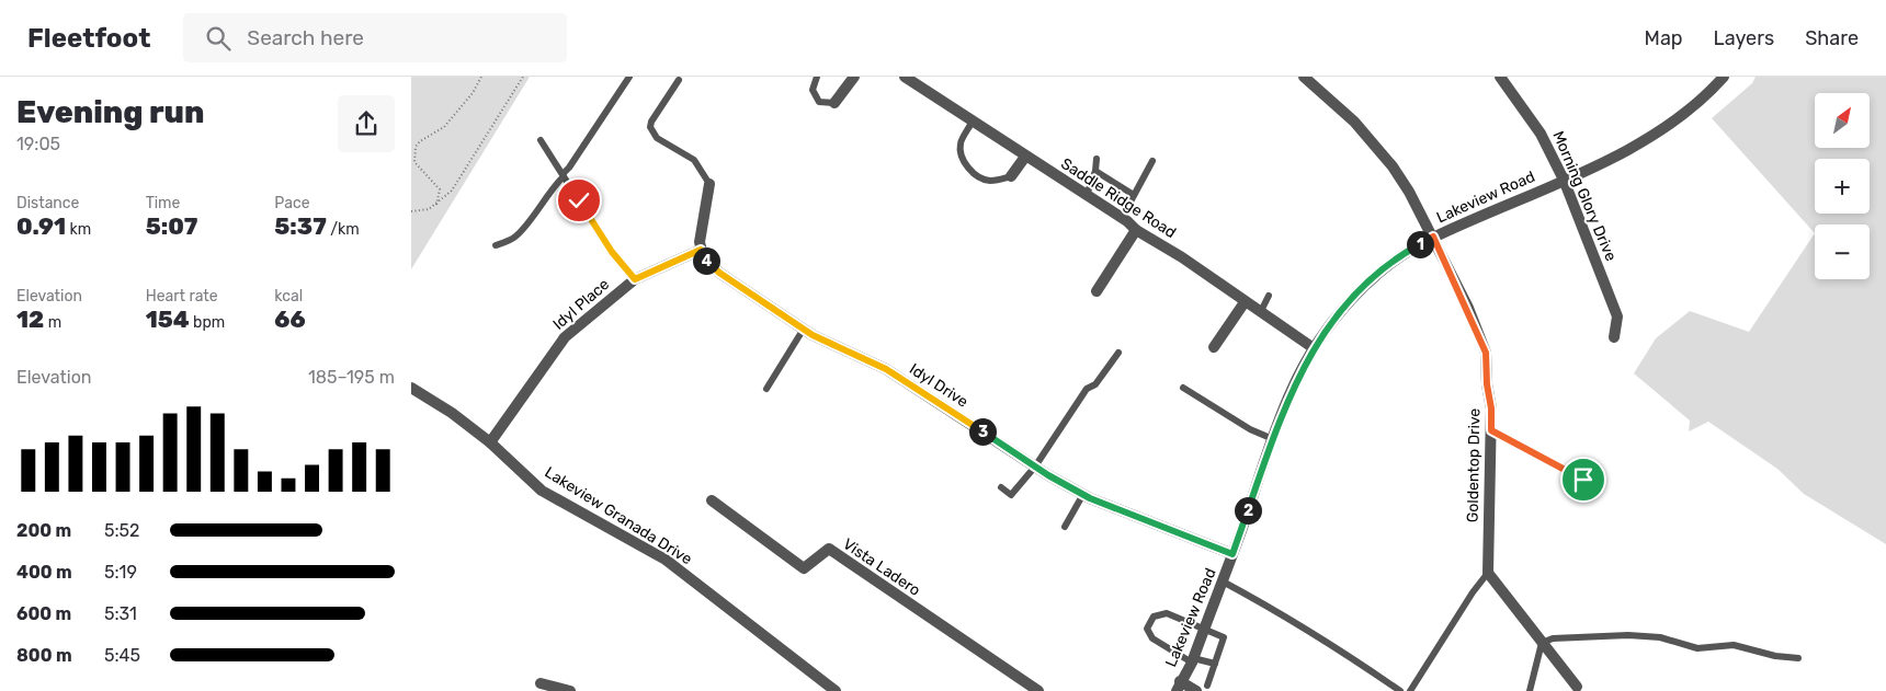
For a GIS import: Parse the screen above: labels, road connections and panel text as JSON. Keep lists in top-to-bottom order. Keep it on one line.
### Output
{"streets":{"street":["Morning Glory Drive","Lakeview Road","Saddle Ridge Road","Idyl Place","Idyl Drive","Goldentop Drive","Lakeview Granada Drive","Vista Ladero"]},"crossings":[["Morning Glory Drive","Lakeview Road"],["Lakeview Road","Saddle Ridge Road"],["Lakeview Road","Idyl Drive"],["Lakeview Road","Goldentop Drive"],["Idyl Place","Idyl Drive"],["Idyl Place","Lakeview Granada Drive"]],"north":"top right","page":{"header":"Fleetfoot","search":"Search here","nav":["Map","Layers","Share"],"heading":["Evening run","19:05"],"map_buttons":["+","−"],"stats":[["Distance","0.91 km"],["Time","5:07"],["Pace","5:37 /km"],["Elevation","12 m"],["Heart rate","154 bpm"],["kcal","66"]],"pins":["1","4","3","2"],"chart":["Elevation","185–195 m"],"list":[{"name":"200 m","note":"5:52"},{"name":"400 m","note":"5:19"},{"name":"600 m","note":"5:31"},{"name":"800 m","note":"5:45"}]}}
